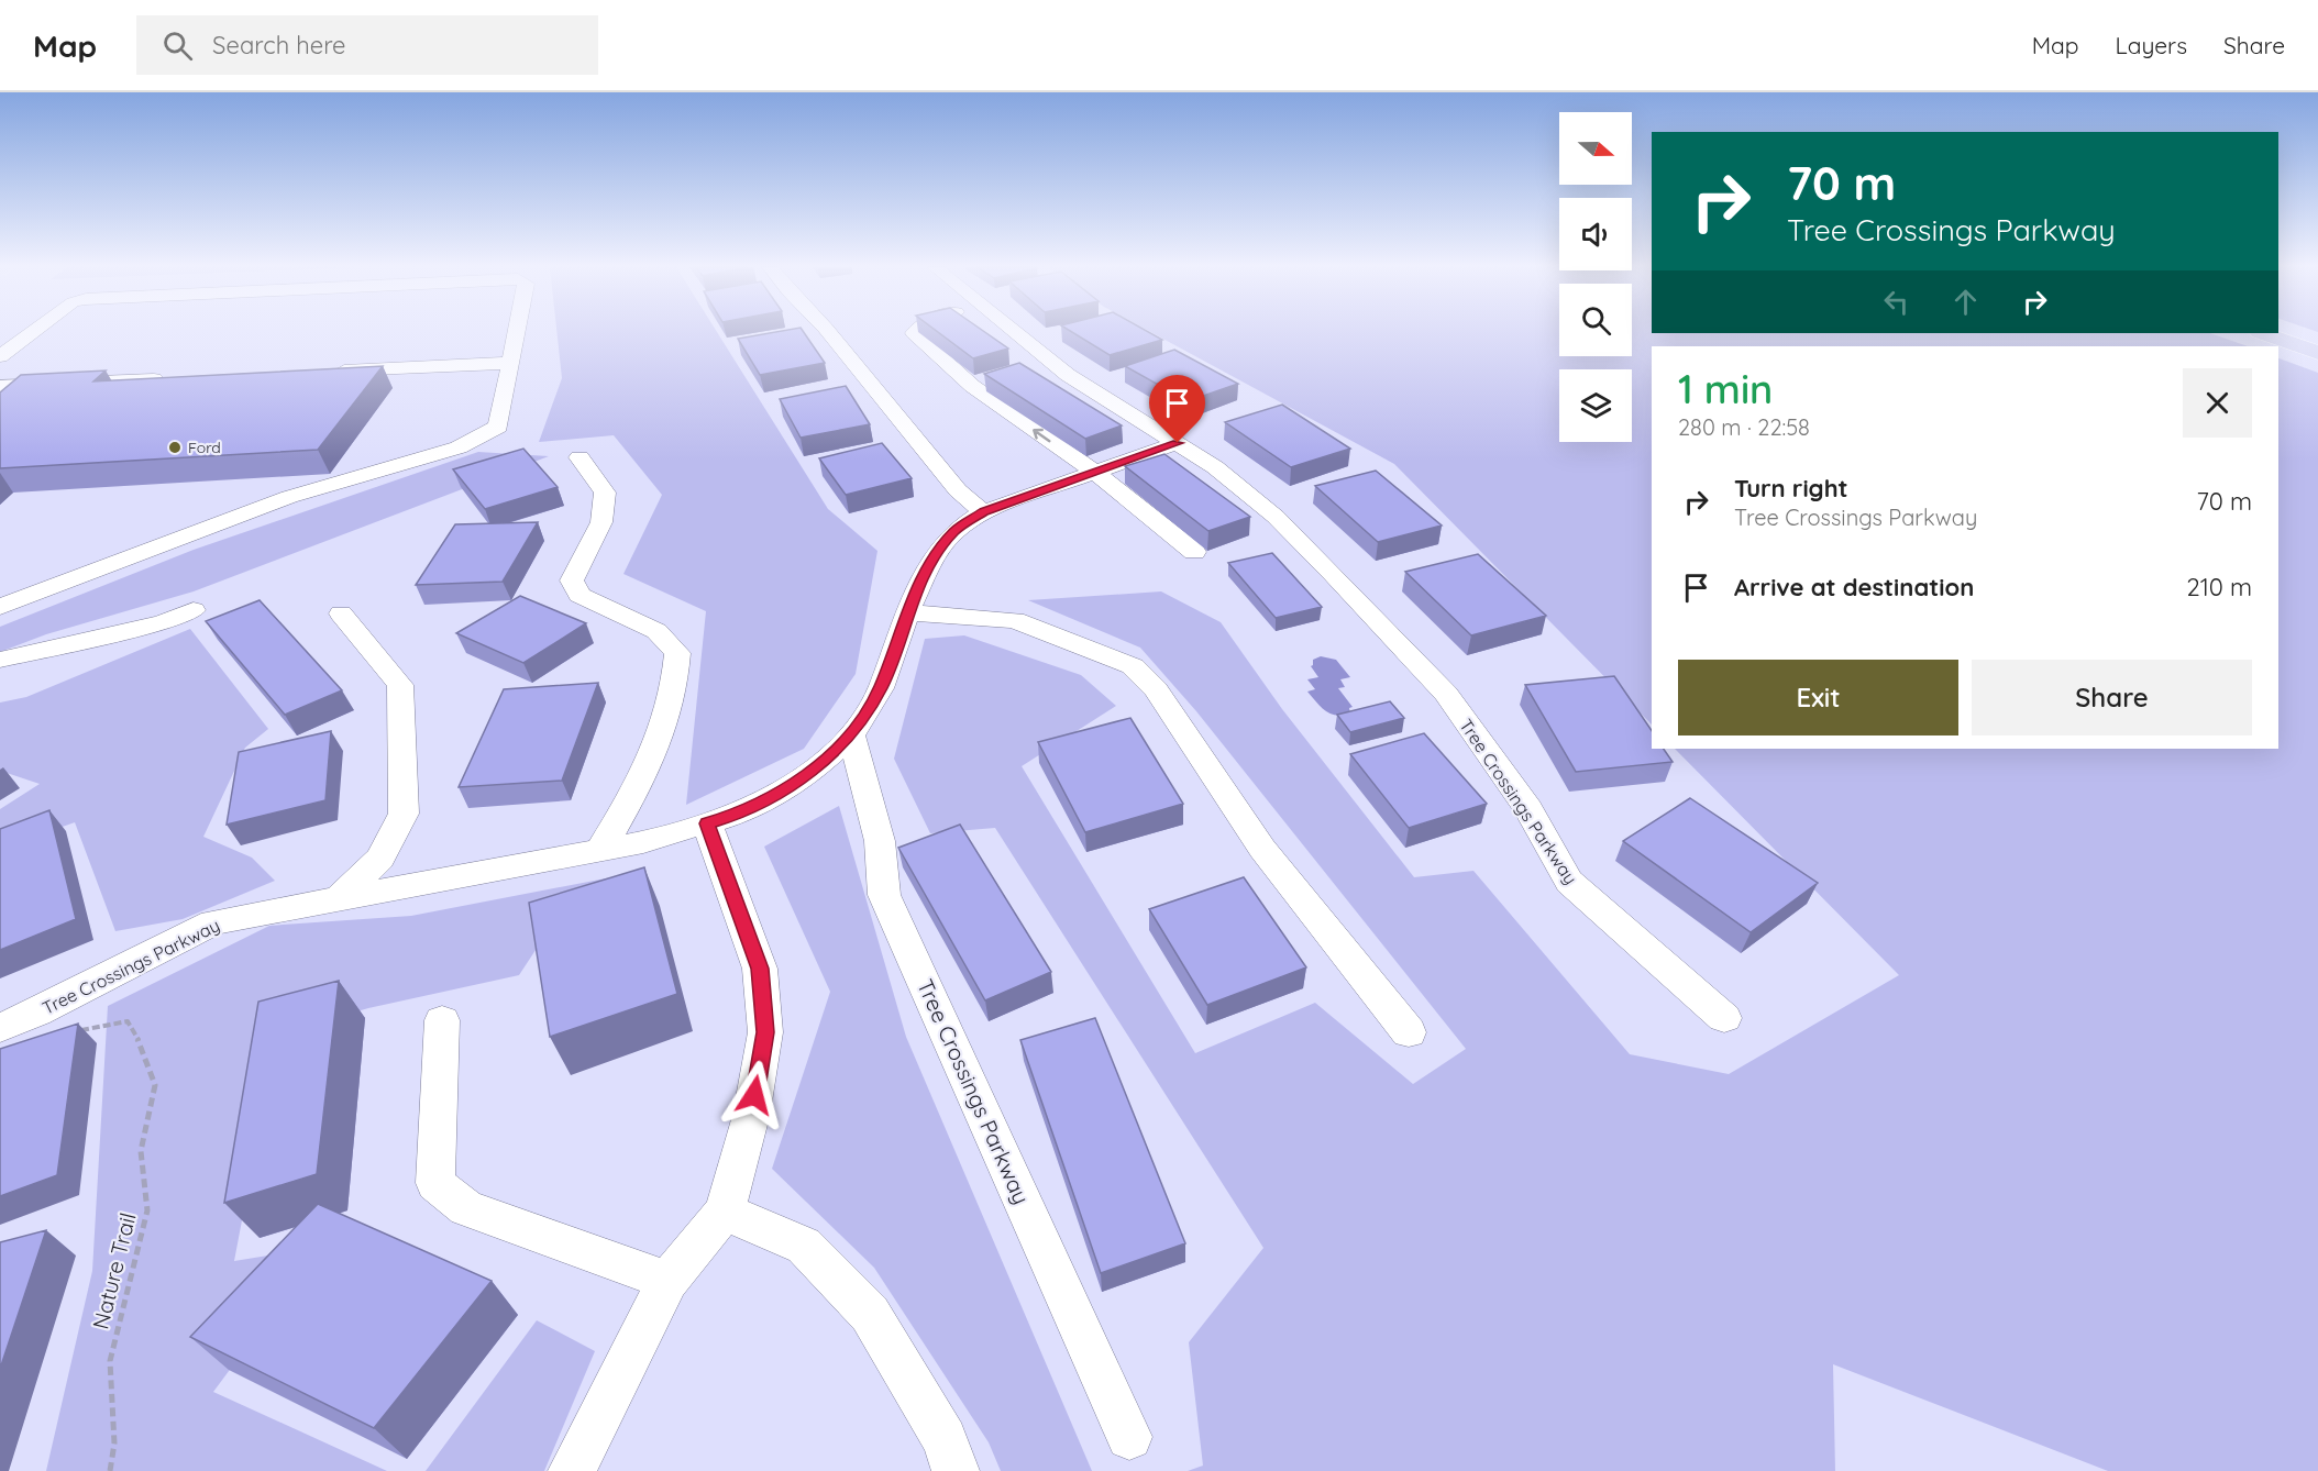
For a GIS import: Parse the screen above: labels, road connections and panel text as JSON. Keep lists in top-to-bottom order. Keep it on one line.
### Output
{"streets":{"street":["Tree Crossings Parkway"],"path":["Nature Trail"]},"places":["Ford"],"north":"right","page":{"header":"Map","search":"Search here","nav":["Map","Layers","Share"],"turn":["70 m","Tree Crossings Parkway"],"heading":["1 min","280 m · 22:58"],"list":[{"name":"Turn right","note":"Tree Crossings Parkway","value":"70 m"},{"name":"Arrive at destination","value":"210 m"}],"buttons":["Exit","Share"]}}
